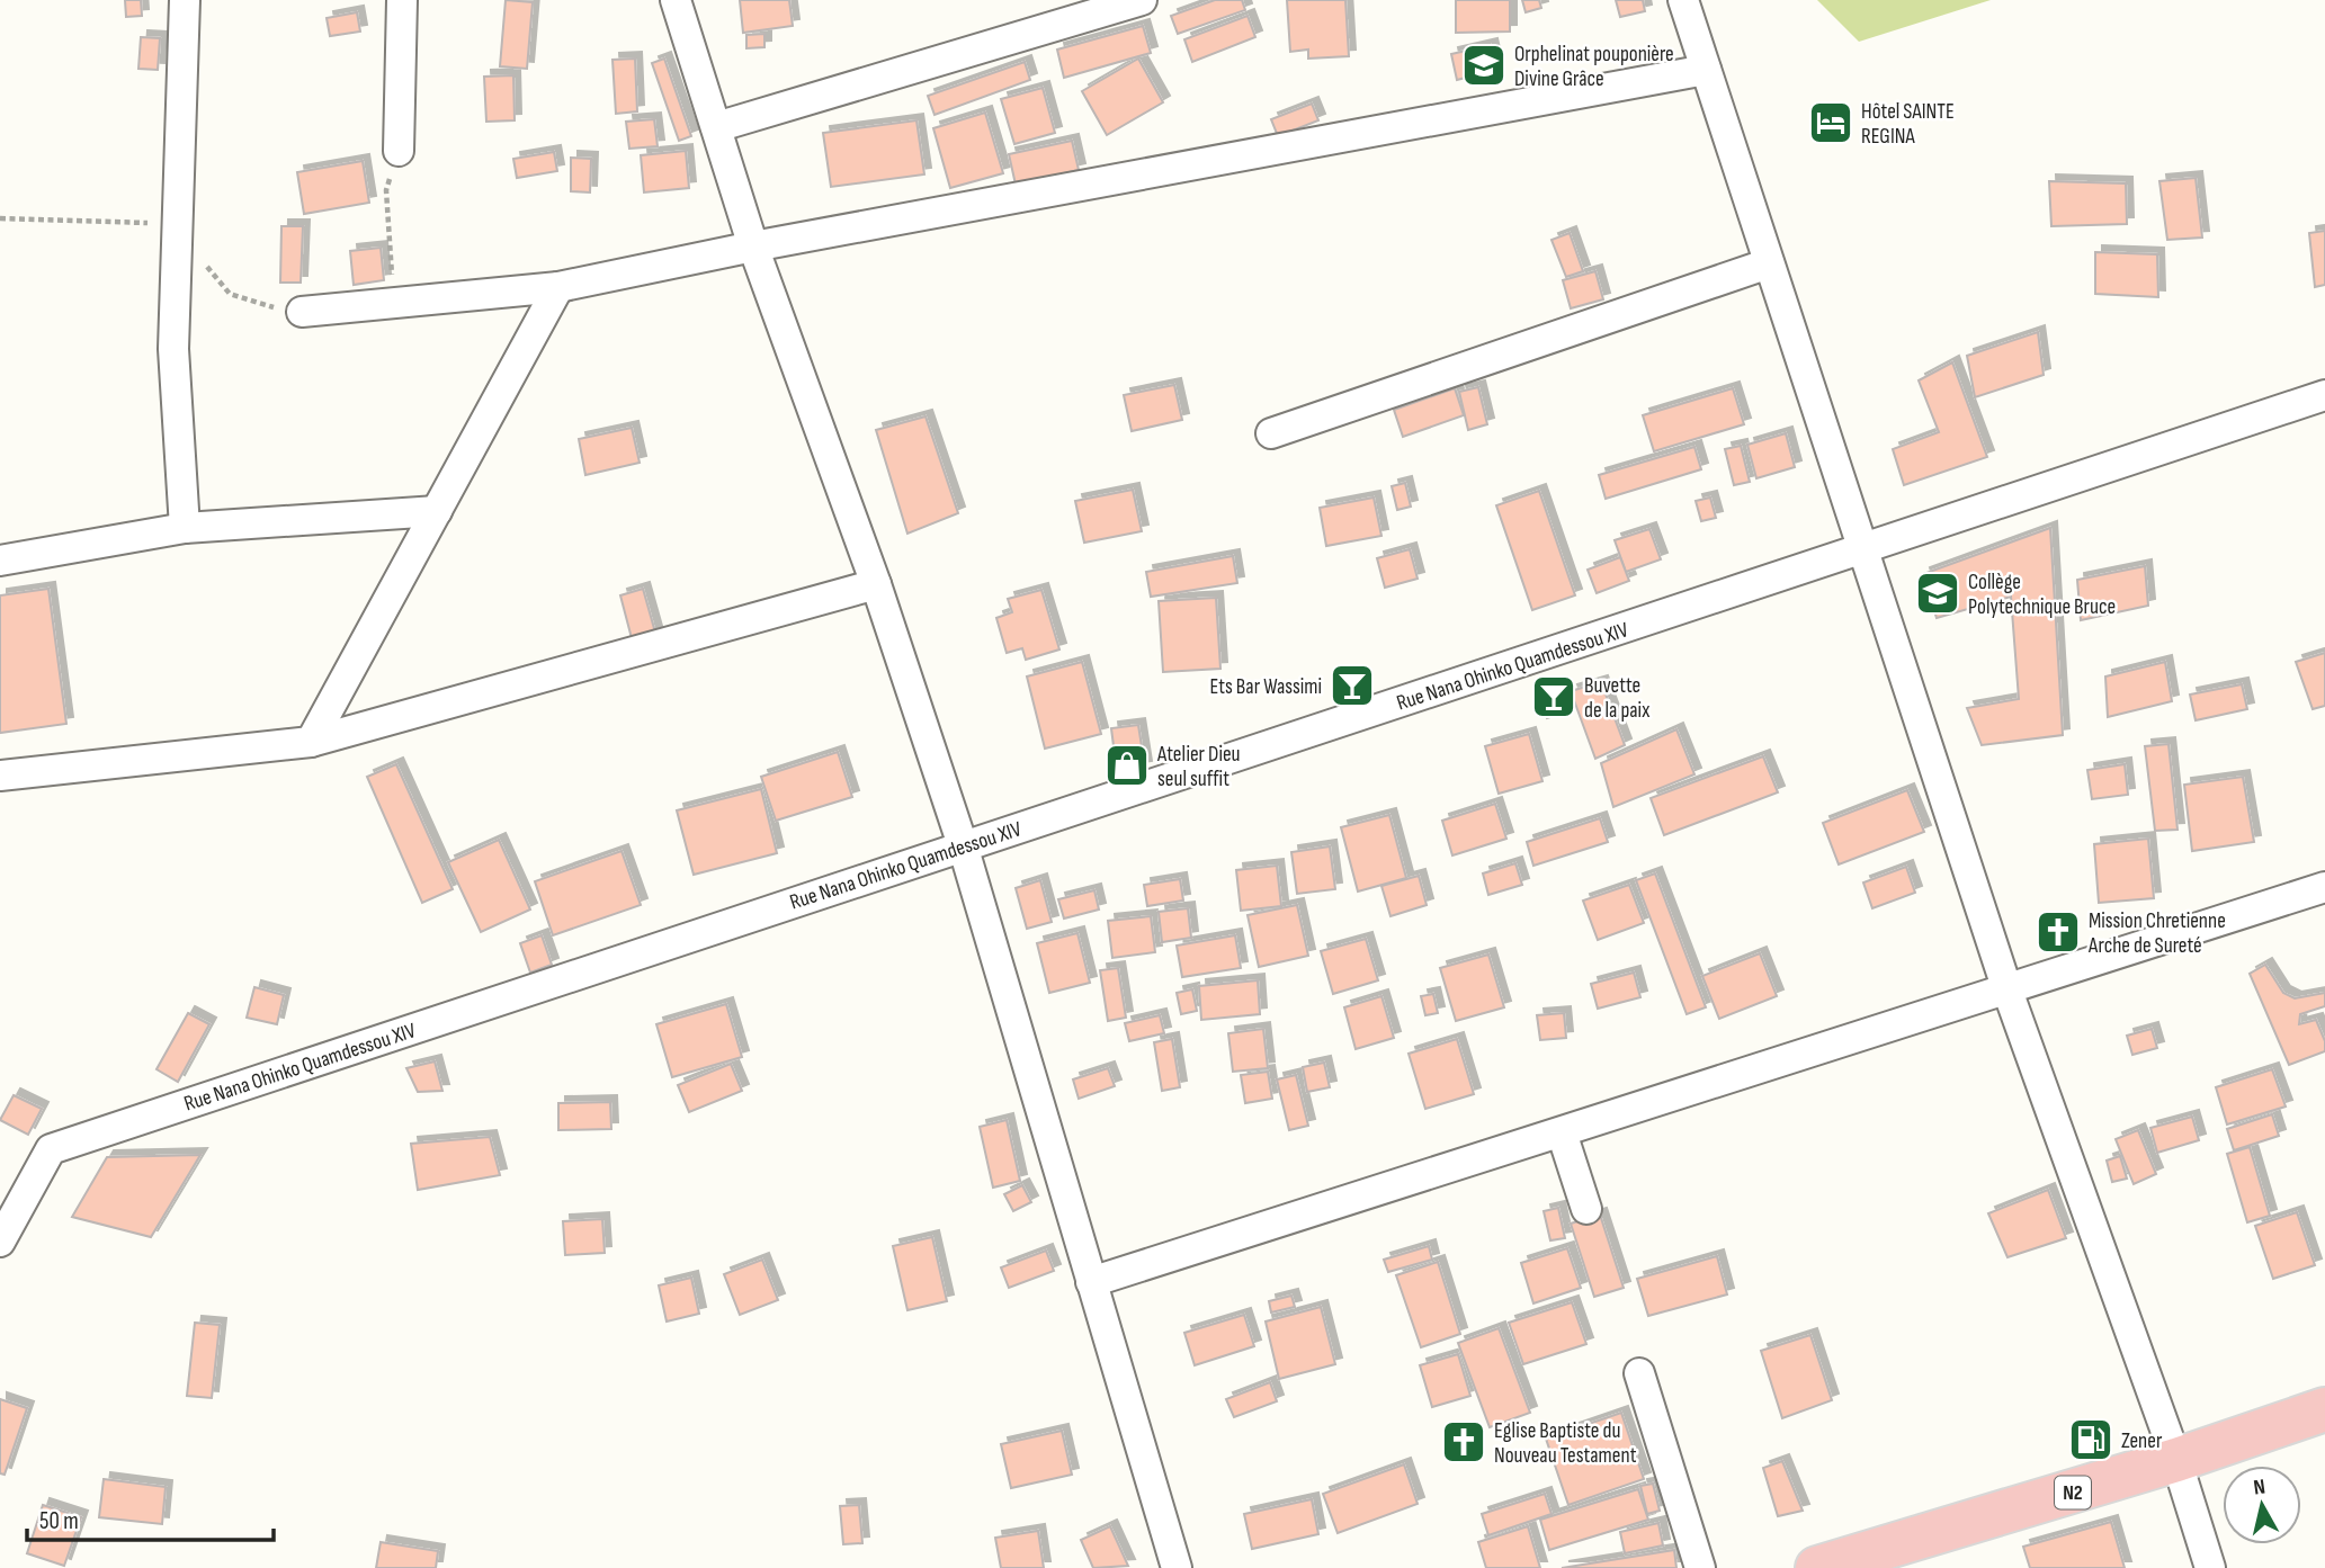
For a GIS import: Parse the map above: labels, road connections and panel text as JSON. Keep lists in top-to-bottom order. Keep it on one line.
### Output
{"streets":{"highway":["N2"],"street":["Rue Nana Ohinko Quamdessou XIV"]},"places":{"school or university":["Orphelinat pouponière Divine Grâce","Collège Polytechnique Bruce"],"hotel":["Hôtel SAINTE REGINA"],"bar":["Ets Bar Wassimi","Buvette de la paix"],"shop":["Atelier Dieu seul suffit"],"church":["Mission Chretienne Arche de Sureté","Eglise Baptiste du Nouveau Testament"],"fuel station":["Zener"]},"scale_bar":"50 m","north":"top"}
